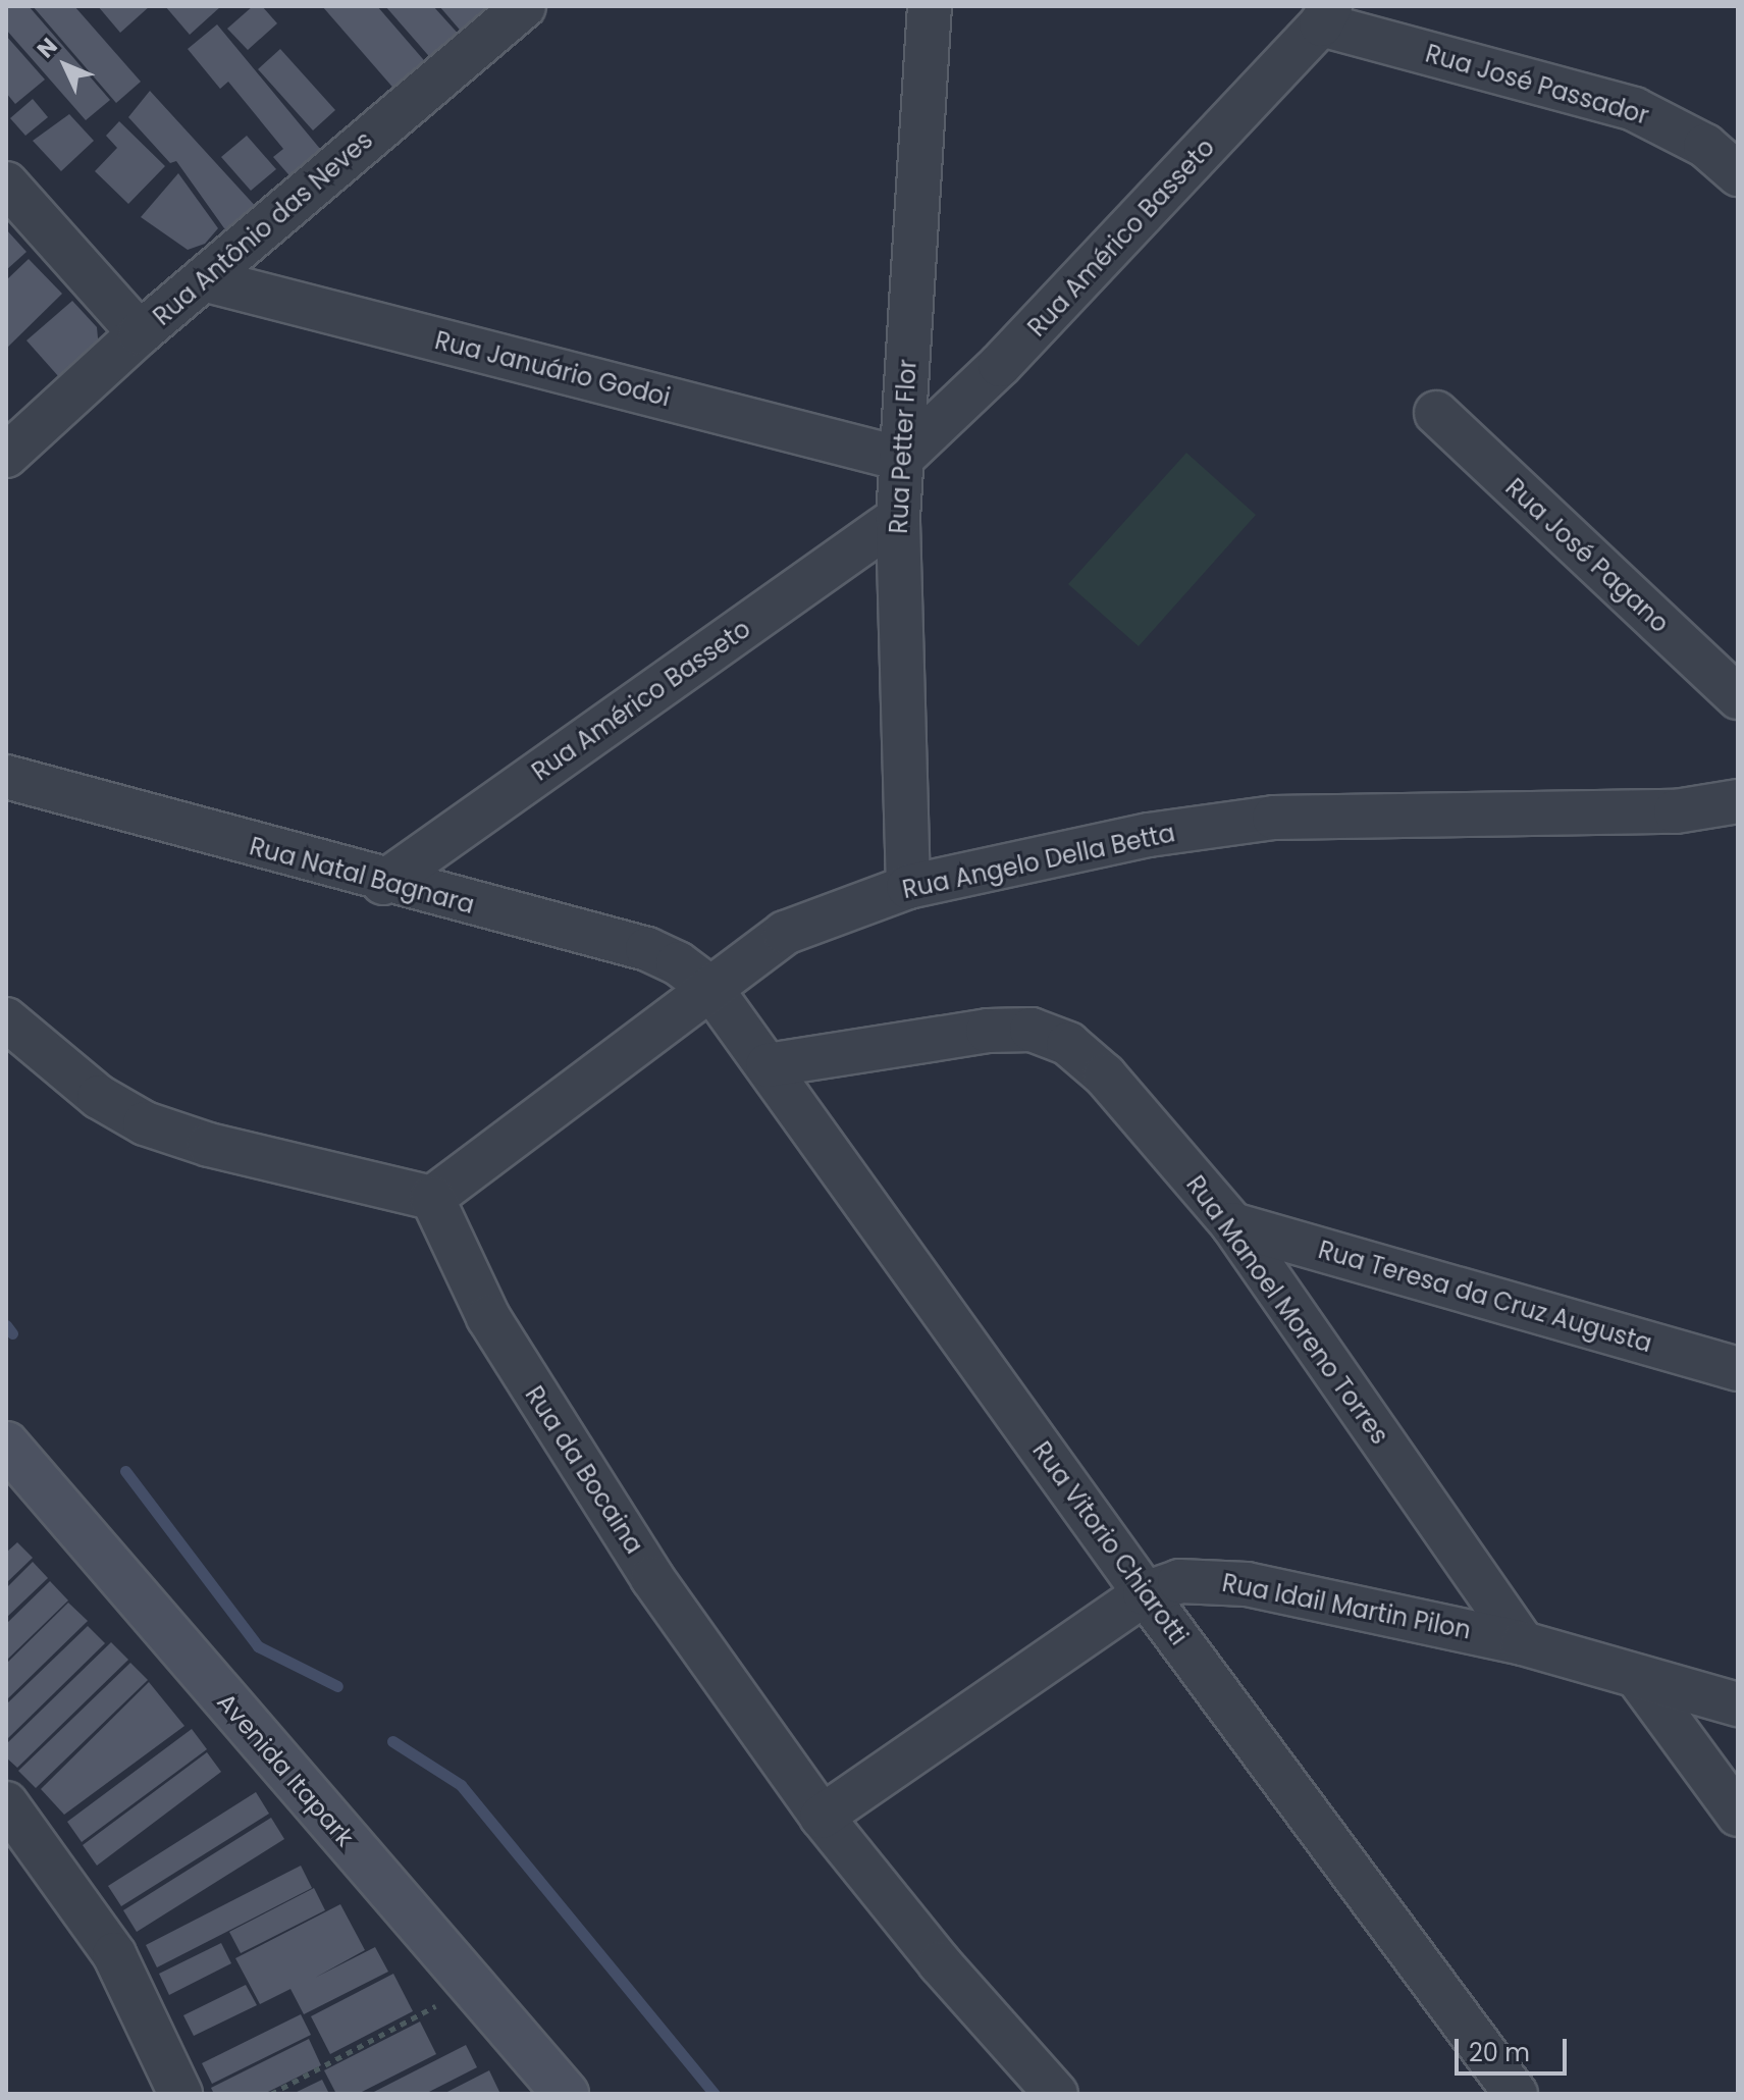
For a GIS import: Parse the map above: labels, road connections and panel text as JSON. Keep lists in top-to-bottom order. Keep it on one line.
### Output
{"streets":{"main road":["Avenida Itapark"],"street":["Rua José Passador","Rua Antônio das Neves","Rua Américo Basseto","Rua Januário Godoi","Rua Petter Flor","Rua José Pagano","Rua Angelo Della Betta","Rua Natal Bagnara","Rua Teresa da Cruz Augusta","Rua Manoel Moreno Torres","Rua da Bocaina","Rua Vitorio Chiarotti","Rua Idail Martin Pilon"]},"crossings":[["Rua José Passador","Rua Américo Basseto"],["Rua Antônio das Neves","Rua Januário Godoi"],["Rua Américo Basseto","Rua Januário Godoi"],["Rua Américo Basseto","Rua Petter Flor"],["Rua Américo Basseto","Rua Natal Bagnara"],["Rua Januário Godoi","Rua Petter Flor"],["Rua Petter Flor","Rua Angelo Della Betta"],["Rua Angelo Della Betta","Rua Natal Bagnara"],["Rua Angelo Della Betta","Rua da Bocaina"],["Rua Angelo Della Betta","Rua Vitorio Chiarotti"],["Rua Natal Bagnara","Rua Vitorio Chiarotti"],["Rua Teresa da Cruz Augusta","Rua Manoel Moreno Torres"],["Rua Manoel Moreno Torres","Rua Vitorio Chiarotti"],["Rua Manoel Moreno Torres","Rua Idail Martin Pilon"],["Rua da Bocaina","Rua Idail Martin Pilon"],["Rua Vitorio Chiarotti","Rua Idail Martin Pilon"]],"scale_bar":"20 m","north":"top left"}
